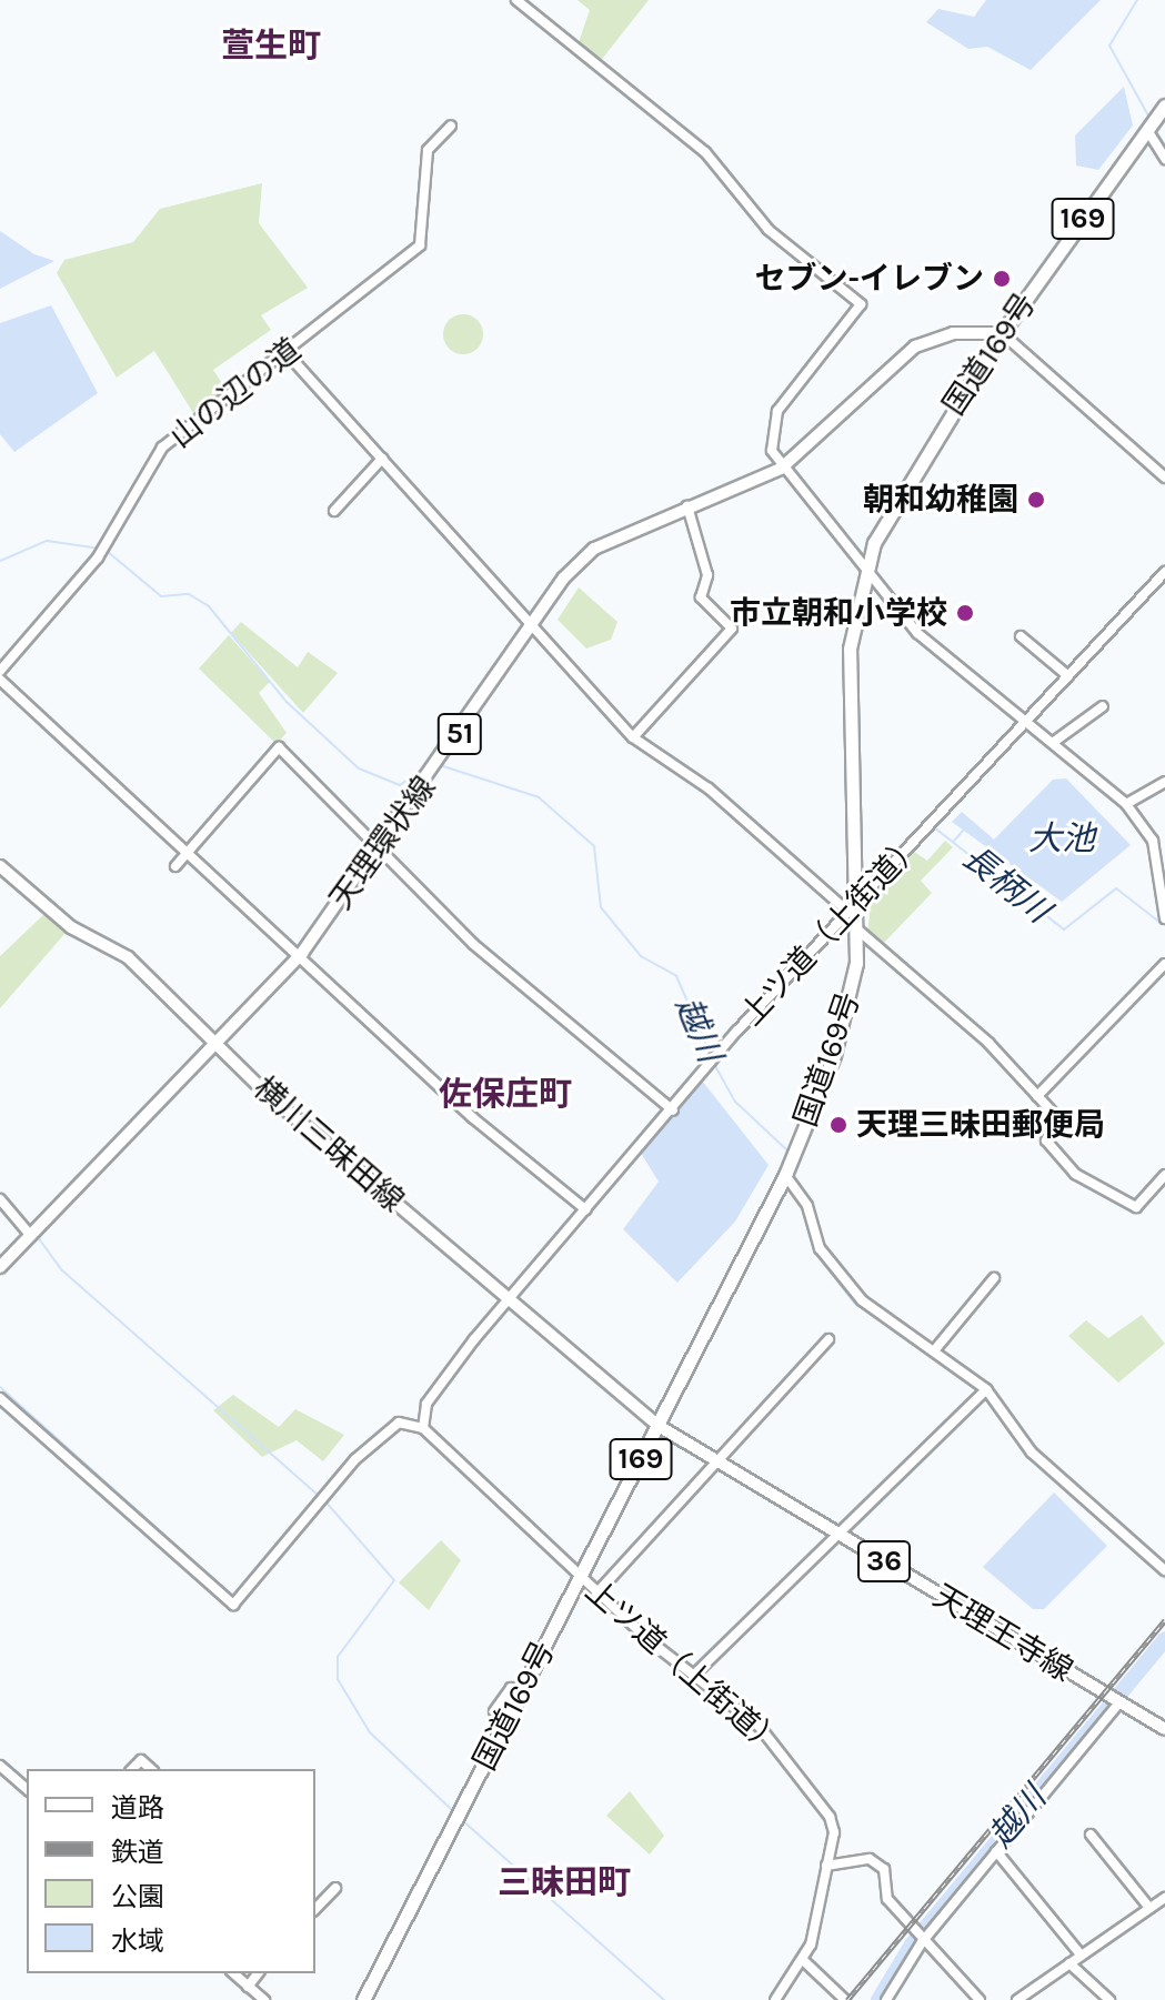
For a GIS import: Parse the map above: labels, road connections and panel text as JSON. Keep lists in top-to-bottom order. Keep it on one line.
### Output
{"streets":{"highway":["169","国道169号"],"main road":["51","天理環状線","横川三昧田線","36","天理王寺線"],"street":["山の辺の道","上ツ道（上街道）"]},"crossings":[["国道169号","天理環状線"],["国道169号","上ツ道（上街道）"],["国道169号","横川三昧田線"],["国道169号","天理王寺線"],["天理環状線","横川三昧田線"],["上ツ道（上街道）","横川三昧田線"],["横川三昧田線","天理王寺線"]],"districts":["萱生町","佐保庄町","三昧田町"],"water":["大池","長柄川","越川"],"places":["セブン-イレブン","朝和幼稚園","市立朝和小学校","天理三昧田郵便局"],"legend":["道路","鉄道","公園","水域"]}
